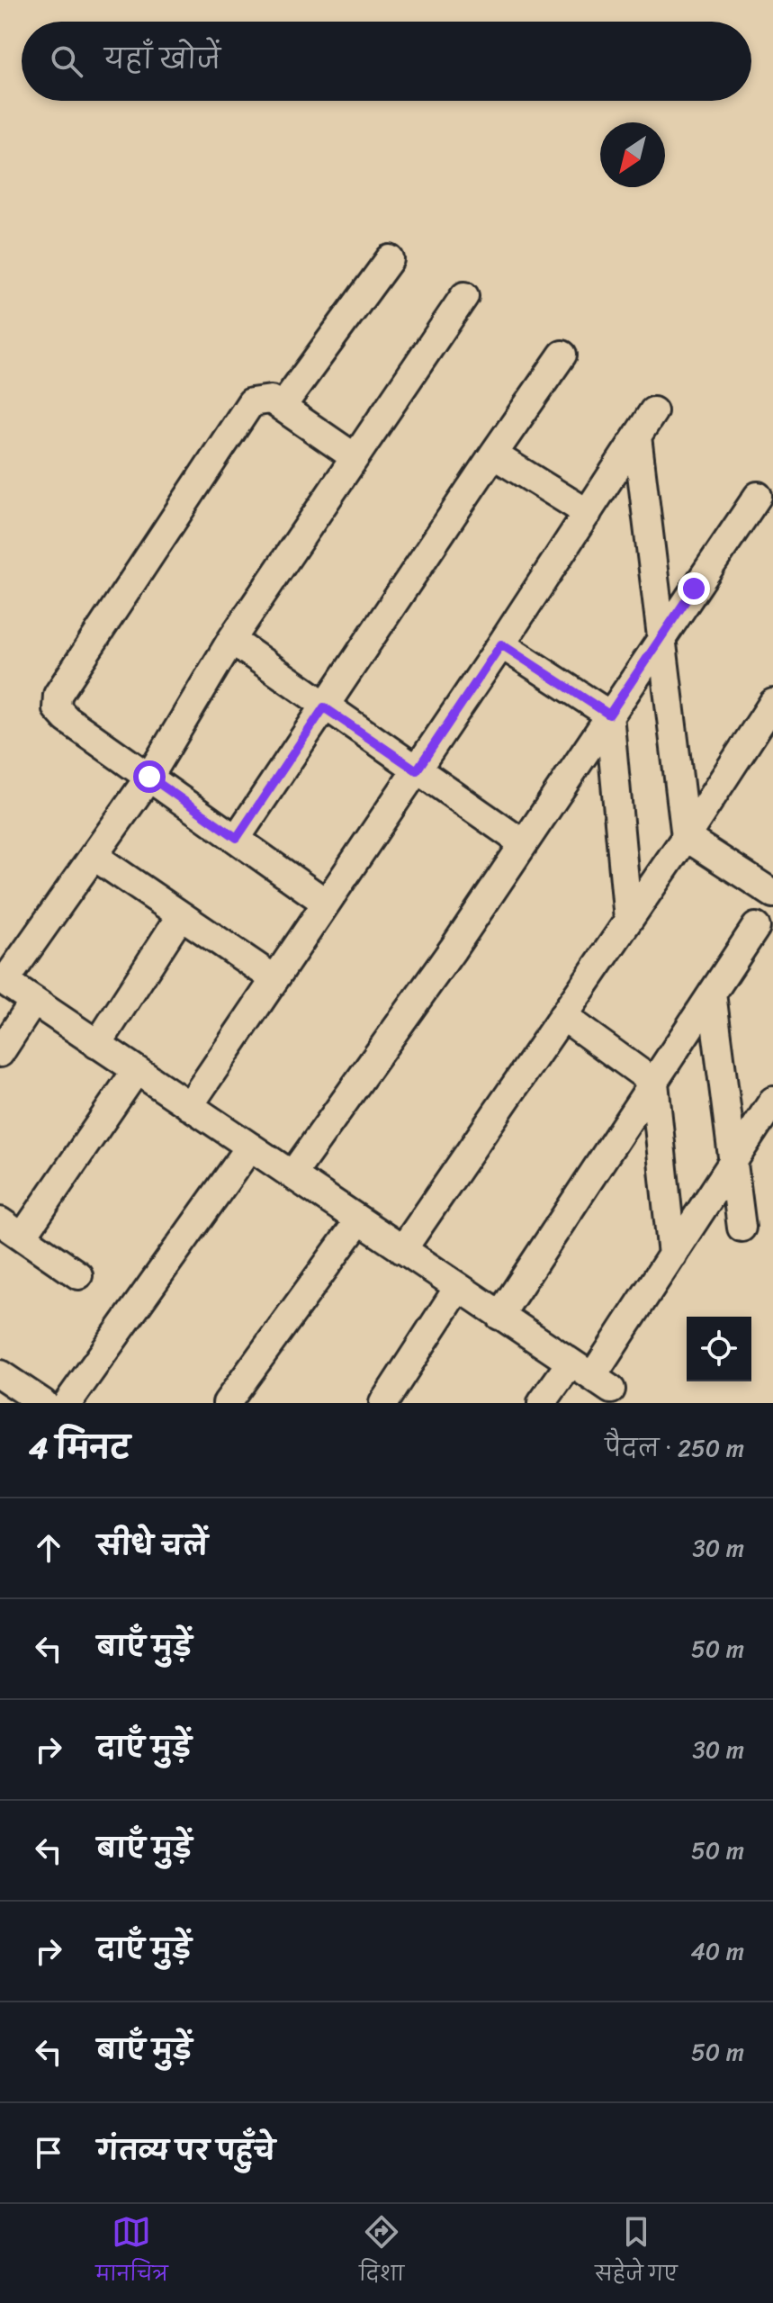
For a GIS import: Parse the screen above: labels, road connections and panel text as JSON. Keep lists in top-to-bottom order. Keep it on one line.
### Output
{"north":"bottom left","page":{"search":"यहाँ खोजें","heading":["4 मिनट","पैदल · 250 m"],"list":[["सीधे चलें","30 m"],["बाएँ मुड़ें","50 m"],["दाएँ मुड़ें","30 m"],["बाएँ मुड़ें","50 m"],["दाएँ मुड़ें","40 m"],["बाएँ मुड़ें","50 m"],"गंतव्य पर पहुँचे"],"nav":["मानचित्र","दिशा","सहेजे गए"]}}
